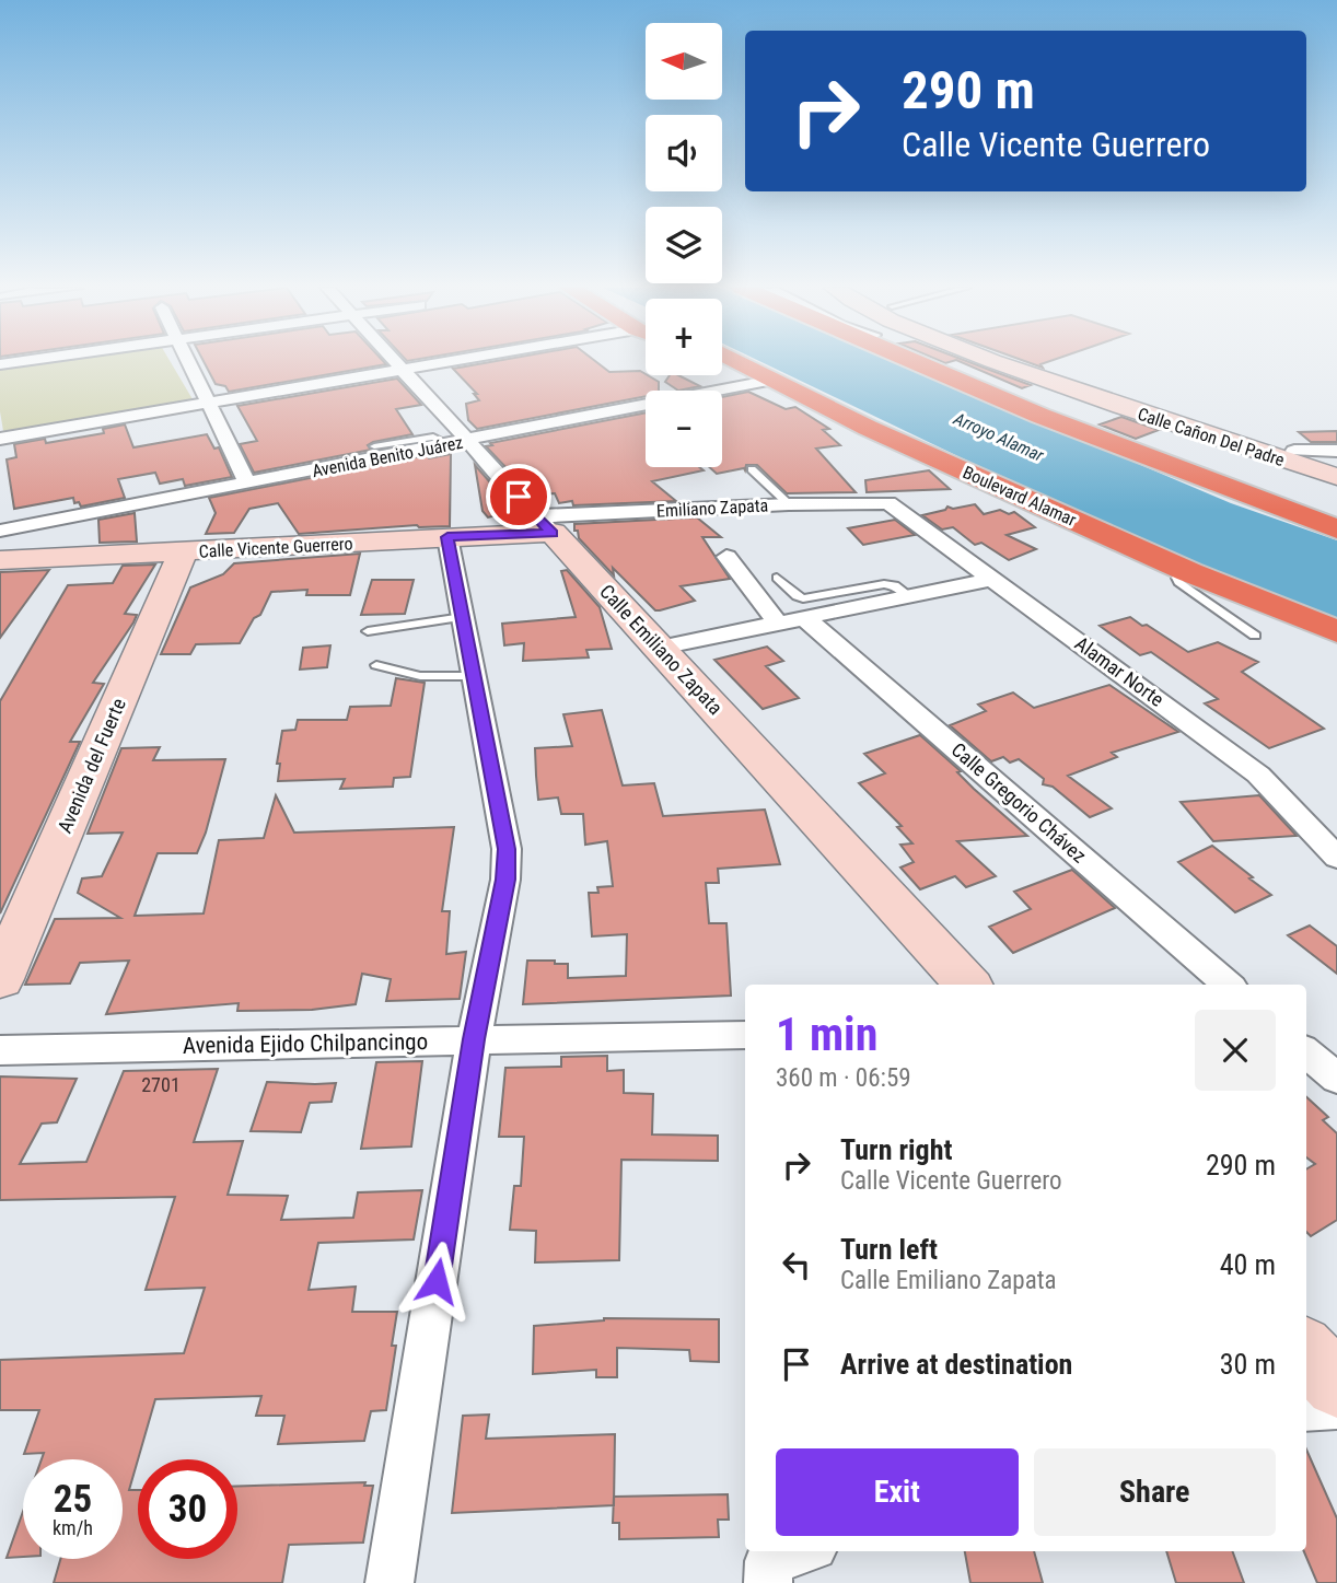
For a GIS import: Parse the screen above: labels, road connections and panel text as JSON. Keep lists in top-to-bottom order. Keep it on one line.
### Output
{"streets":{"highway":["Boulevard Alamar"],"street":["Calle Cañon Del Padre","Avenida Benito Juárez","Emiliano Zapata","Calle Vicente Guerrero","Calle Emiliano Zapata","Alamar Norte","Avenida del Fuerte","Calle Gregorio Chávez","Avenida Ejido Chilpancingo"]},"crossings":[["Avenida Benito Juárez","Boulevard Alamar"],["Avenida Benito Juárez","Calle Emiliano Zapata"],["Emiliano Zapata","Calle Vicente Guerrero"],["Emiliano Zapata","Calle Emiliano Zapata"],["Emiliano Zapata","Alamar Norte"],["Calle Vicente Guerrero","Calle Emiliano Zapata"],["Calle Vicente Guerrero","Avenida del Fuerte"]],"water":["Arroyo Alamar"],"house_numbers":["2701"],"north":"left","page":{"map_buttons":["+","−"],"turn":["290 m","Calle Vicente Guerrero"],"heading":["1 min","360 m · 06:59"],"list":[{"name":"Turn right","note":"Calle Vicente Guerrero","value":"290 m"},{"name":"Turn left","note":"Calle Emiliano Zapata","value":"40 m"},{"name":"Arrive at destination","value":"30 m"}],"buttons":["Exit","Share"],"speed":"25 km/h","limit":"30"}}
